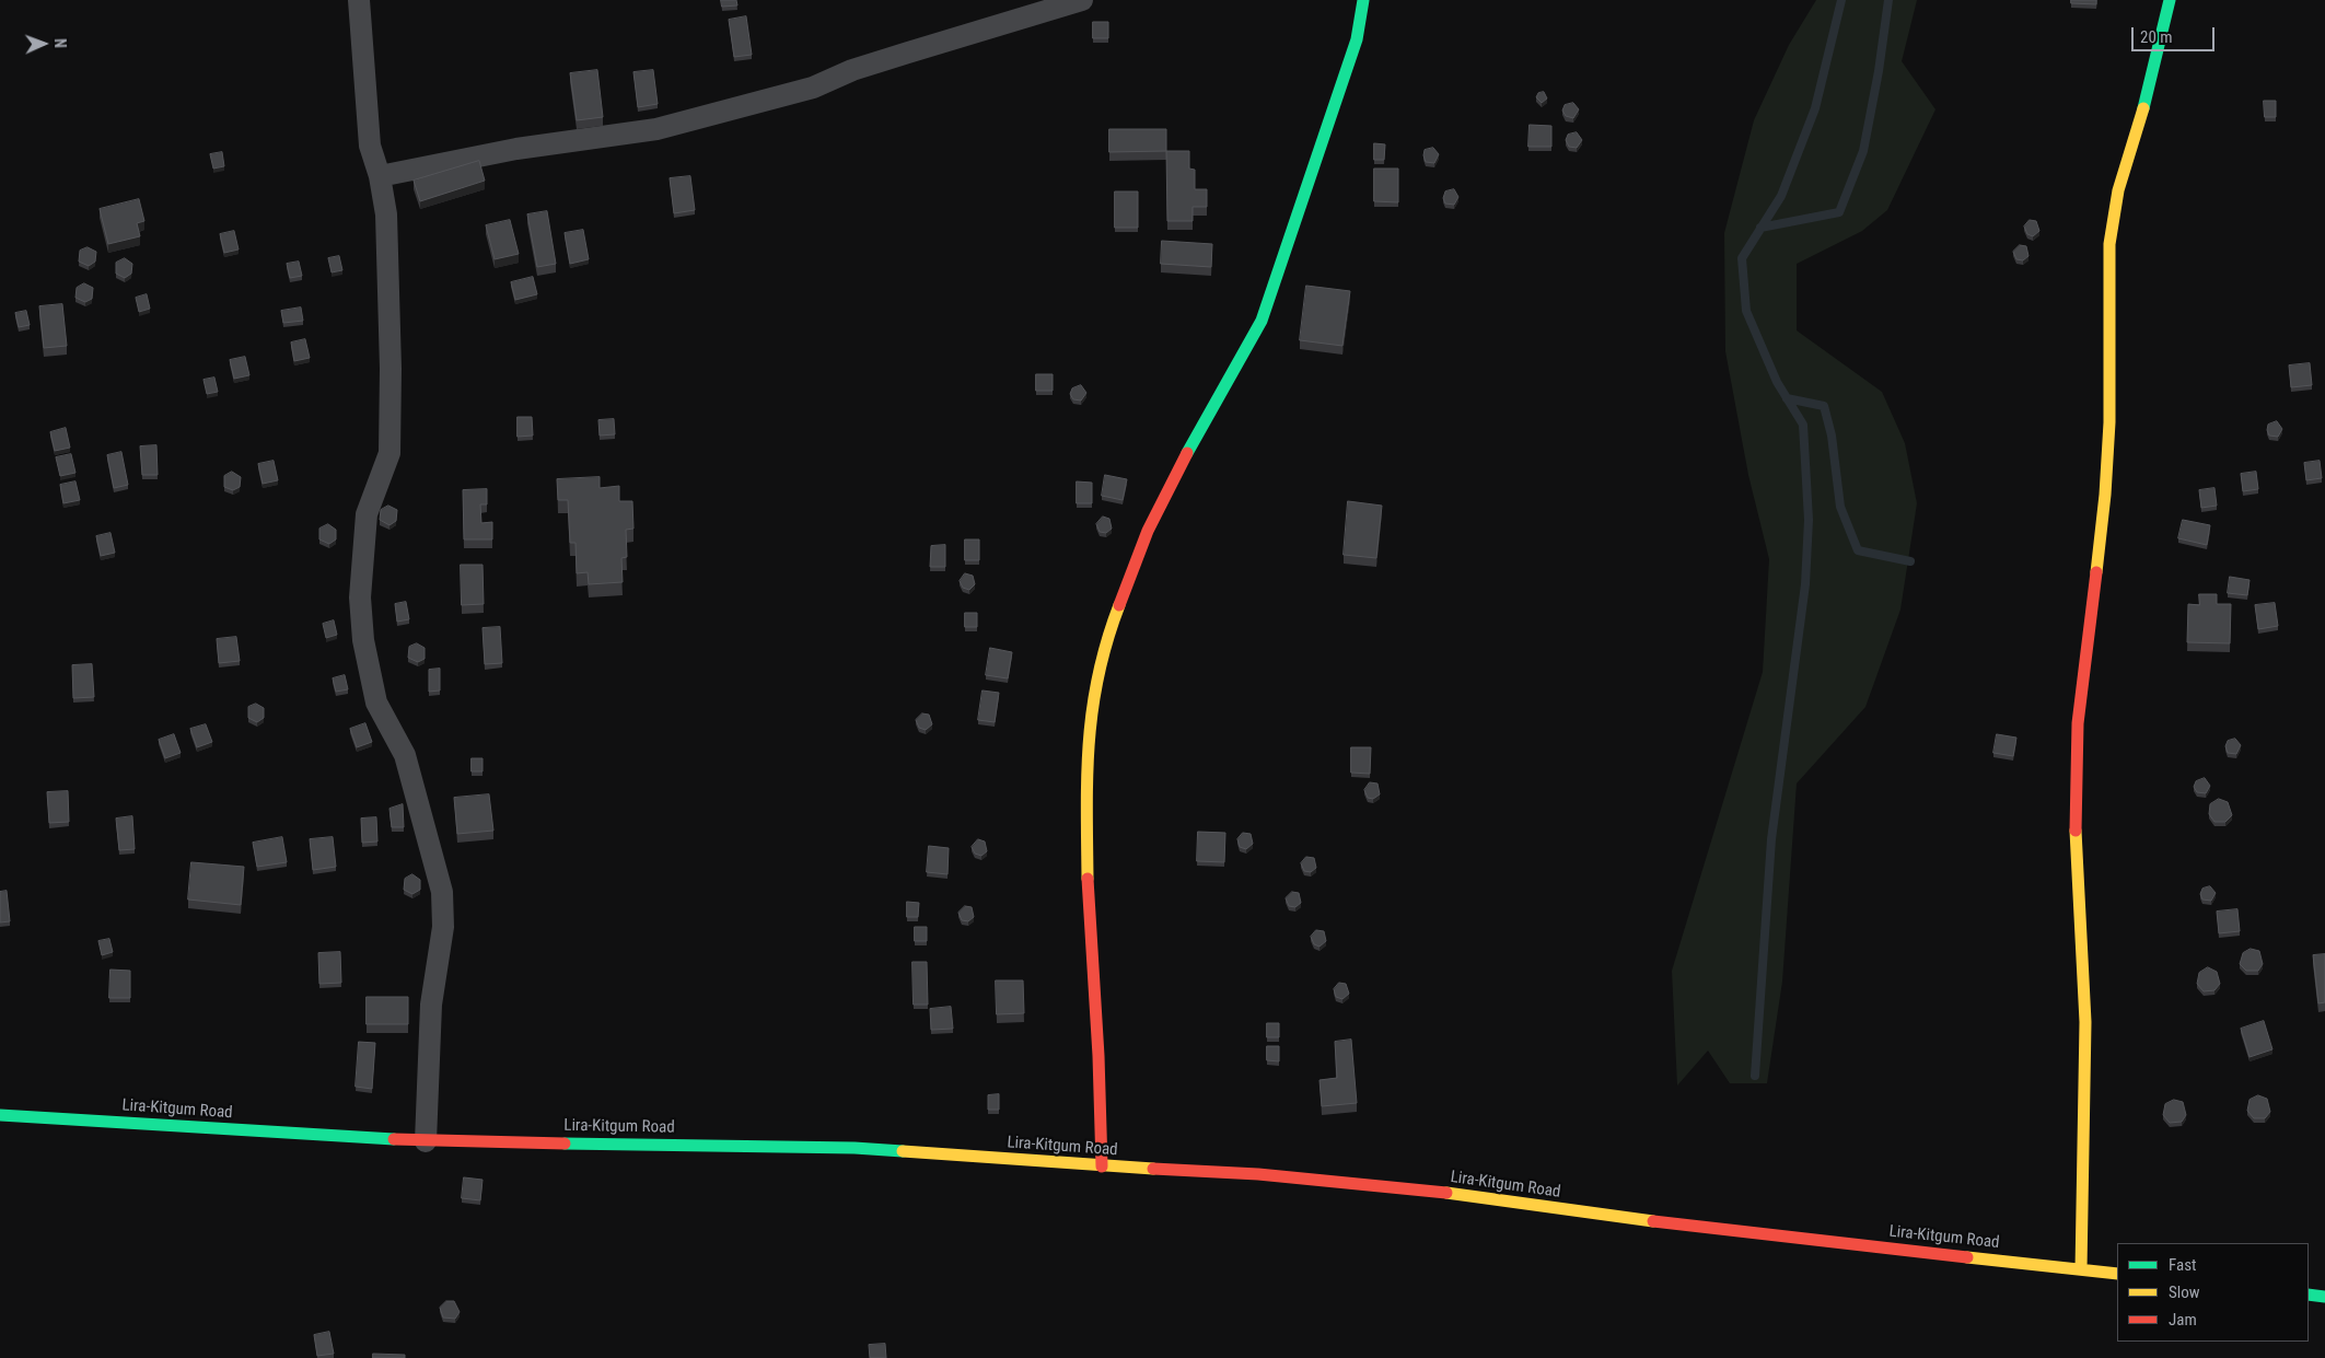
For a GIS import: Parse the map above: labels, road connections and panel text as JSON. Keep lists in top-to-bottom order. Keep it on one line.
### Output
{"streets":{"street":["Lira-Kitgum Road"]},"legend":["Fast","Slow","Jam"],"scale_bar":"20 m","north":"right"}
